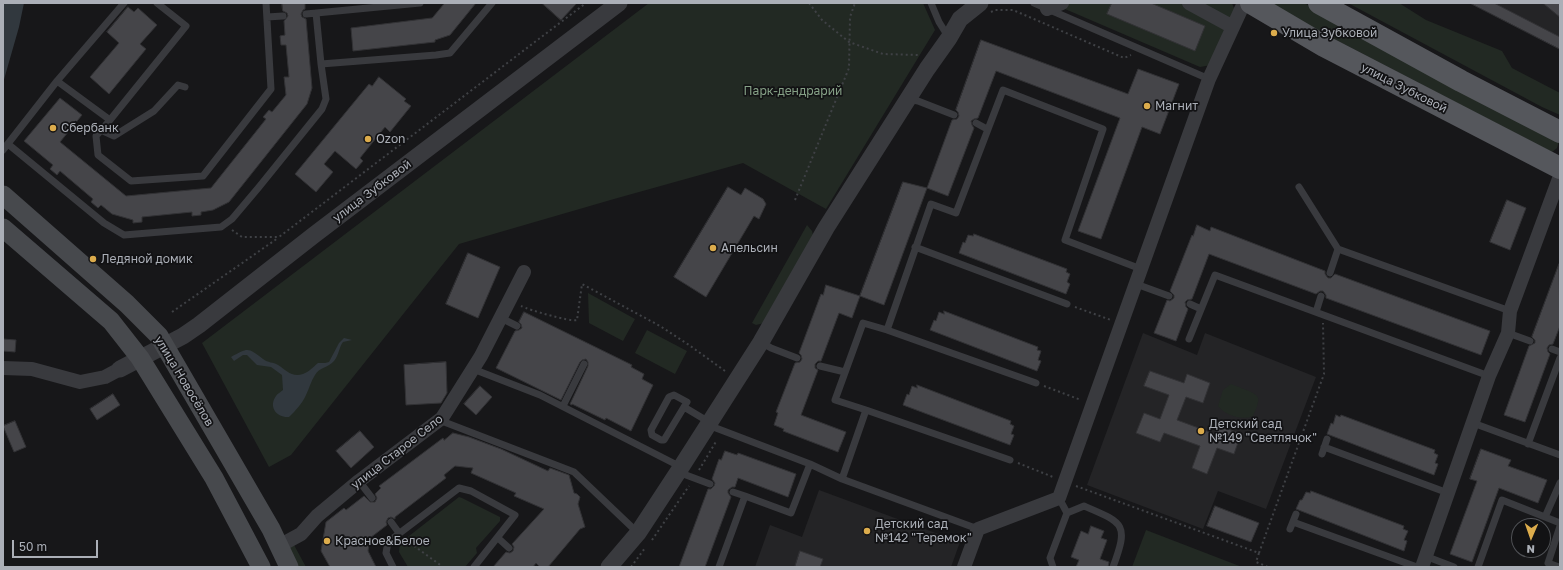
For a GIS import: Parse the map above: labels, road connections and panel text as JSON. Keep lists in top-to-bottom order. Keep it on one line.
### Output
{"streets":{"main road":["улица Зубковой","улица Новосёлов"],"street":["улица Старое Село"]},"crossings":[["улица Зубковой","улица Новосёлов"],["улица Новосёлов","улица Старое Село"]],"parks":["Парк-дендрарий"],"places":["Улица Зубковой","Магнит","Сбербанк","Ozon","Апельсин","Ледяной домик","Детский сад №149 \"Светлячок\"","Детский сад №142 \"Теремок\"","Красное&Белое"],"scale_bar":"50 m","north":"bottom"}
